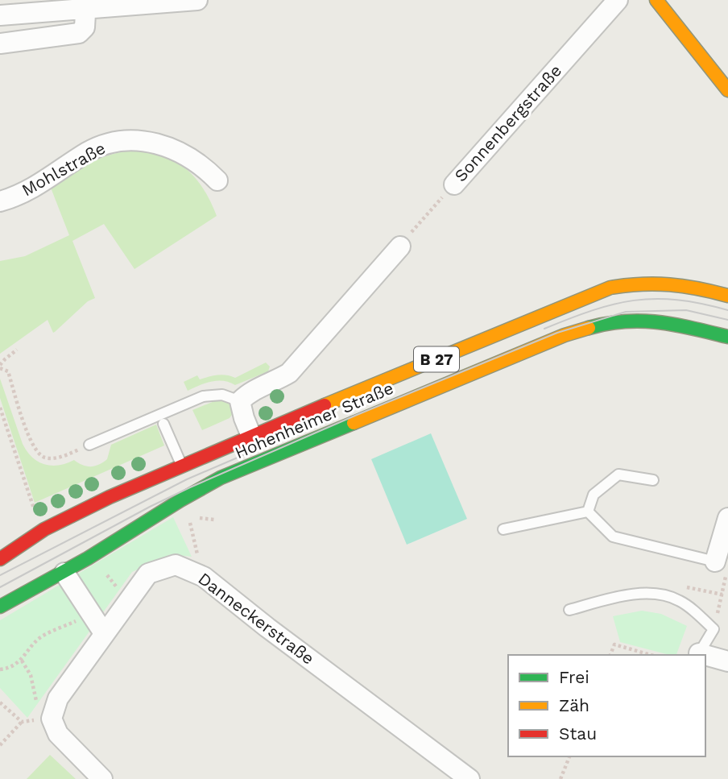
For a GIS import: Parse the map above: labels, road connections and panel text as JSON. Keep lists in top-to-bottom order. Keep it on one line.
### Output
{"streets":{"main road":["B 27","Hohenheimer Straße"],"street":["Sonnenbergstraße","Mohlstraße","Danneckerstraße"]},"legend":["Frei","Zäh","Stau"]}
